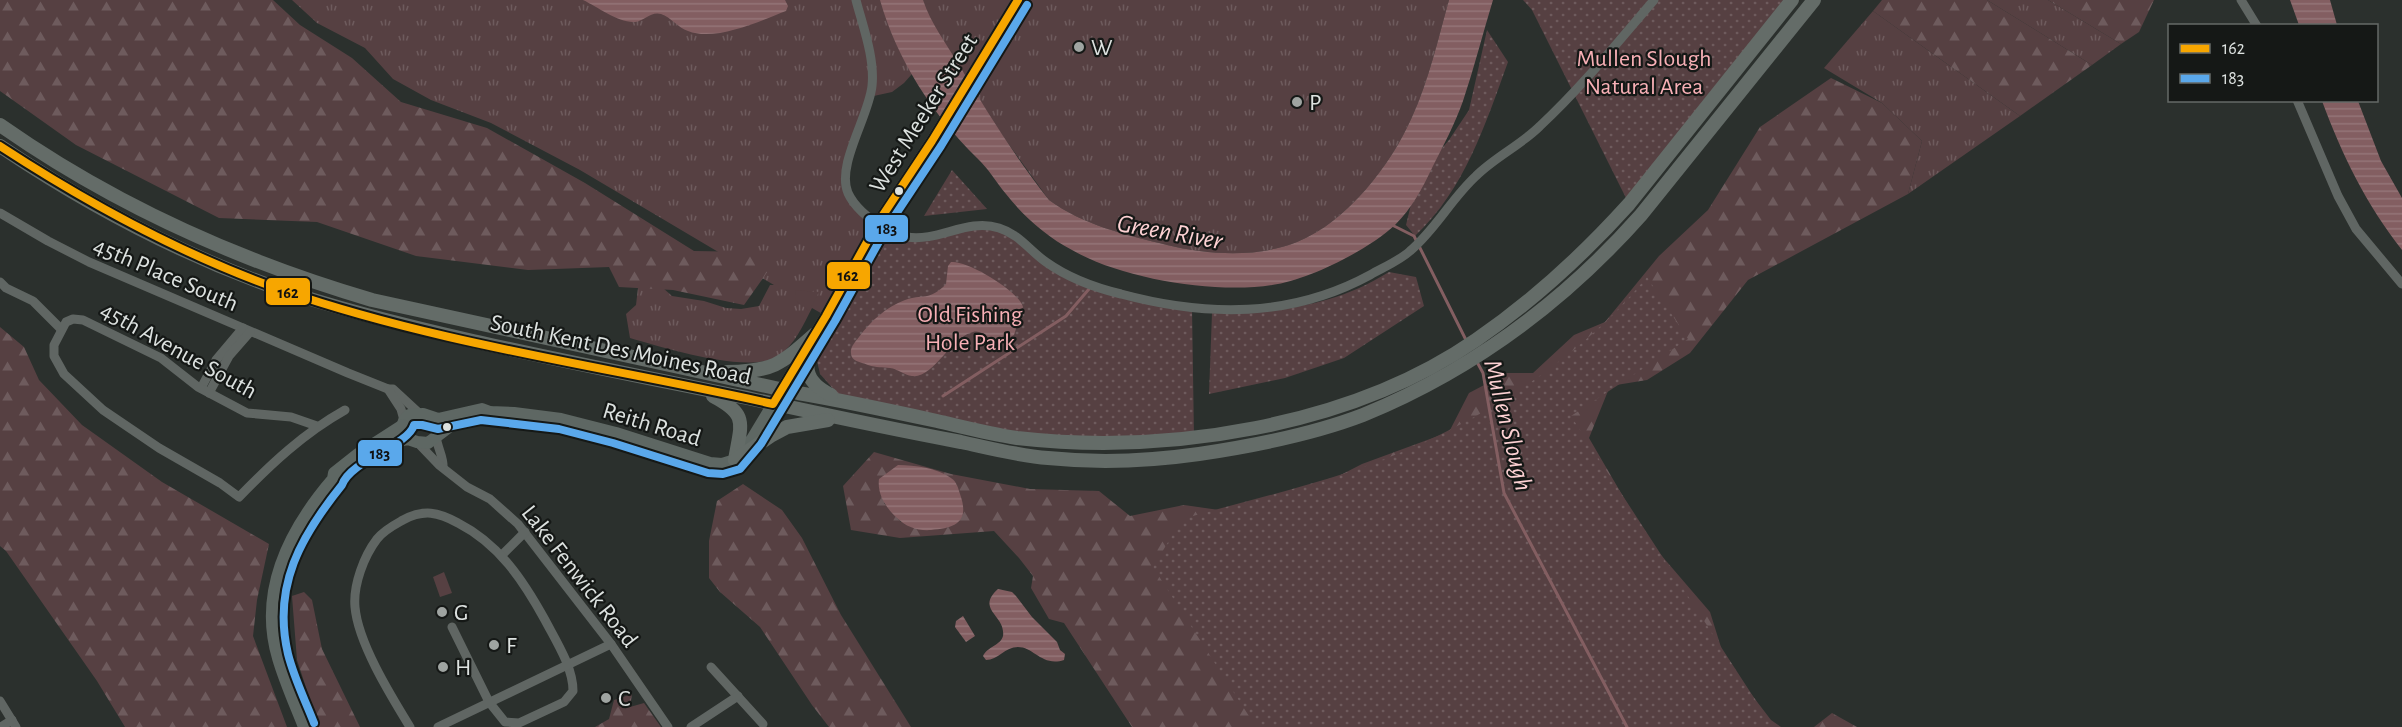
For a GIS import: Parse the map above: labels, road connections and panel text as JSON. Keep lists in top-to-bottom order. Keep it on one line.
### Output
{"streets":{"highway":["South Kent Des Moines Road"],"main road":["West Meeker Street","Reith Road"],"street":["45th Place South","45th Avenue South","Lake Fenwick Road"]},"crossings":[["West Meeker Street","South Kent Des Moines Road"],["45th Place South","Reith Road"],["45th Place South","Lake Fenwick Road"],["Reith Road","Lake Fenwick Road"]],"water":["Green River","Mullen Slough"],"parks":["Mullen Slough Natural Area","Old Fishing Hole Park"],"places":["W","P","G","F","H","C"],"lines":["transit line 162","transit line 183"],"legend":["162","183"]}
